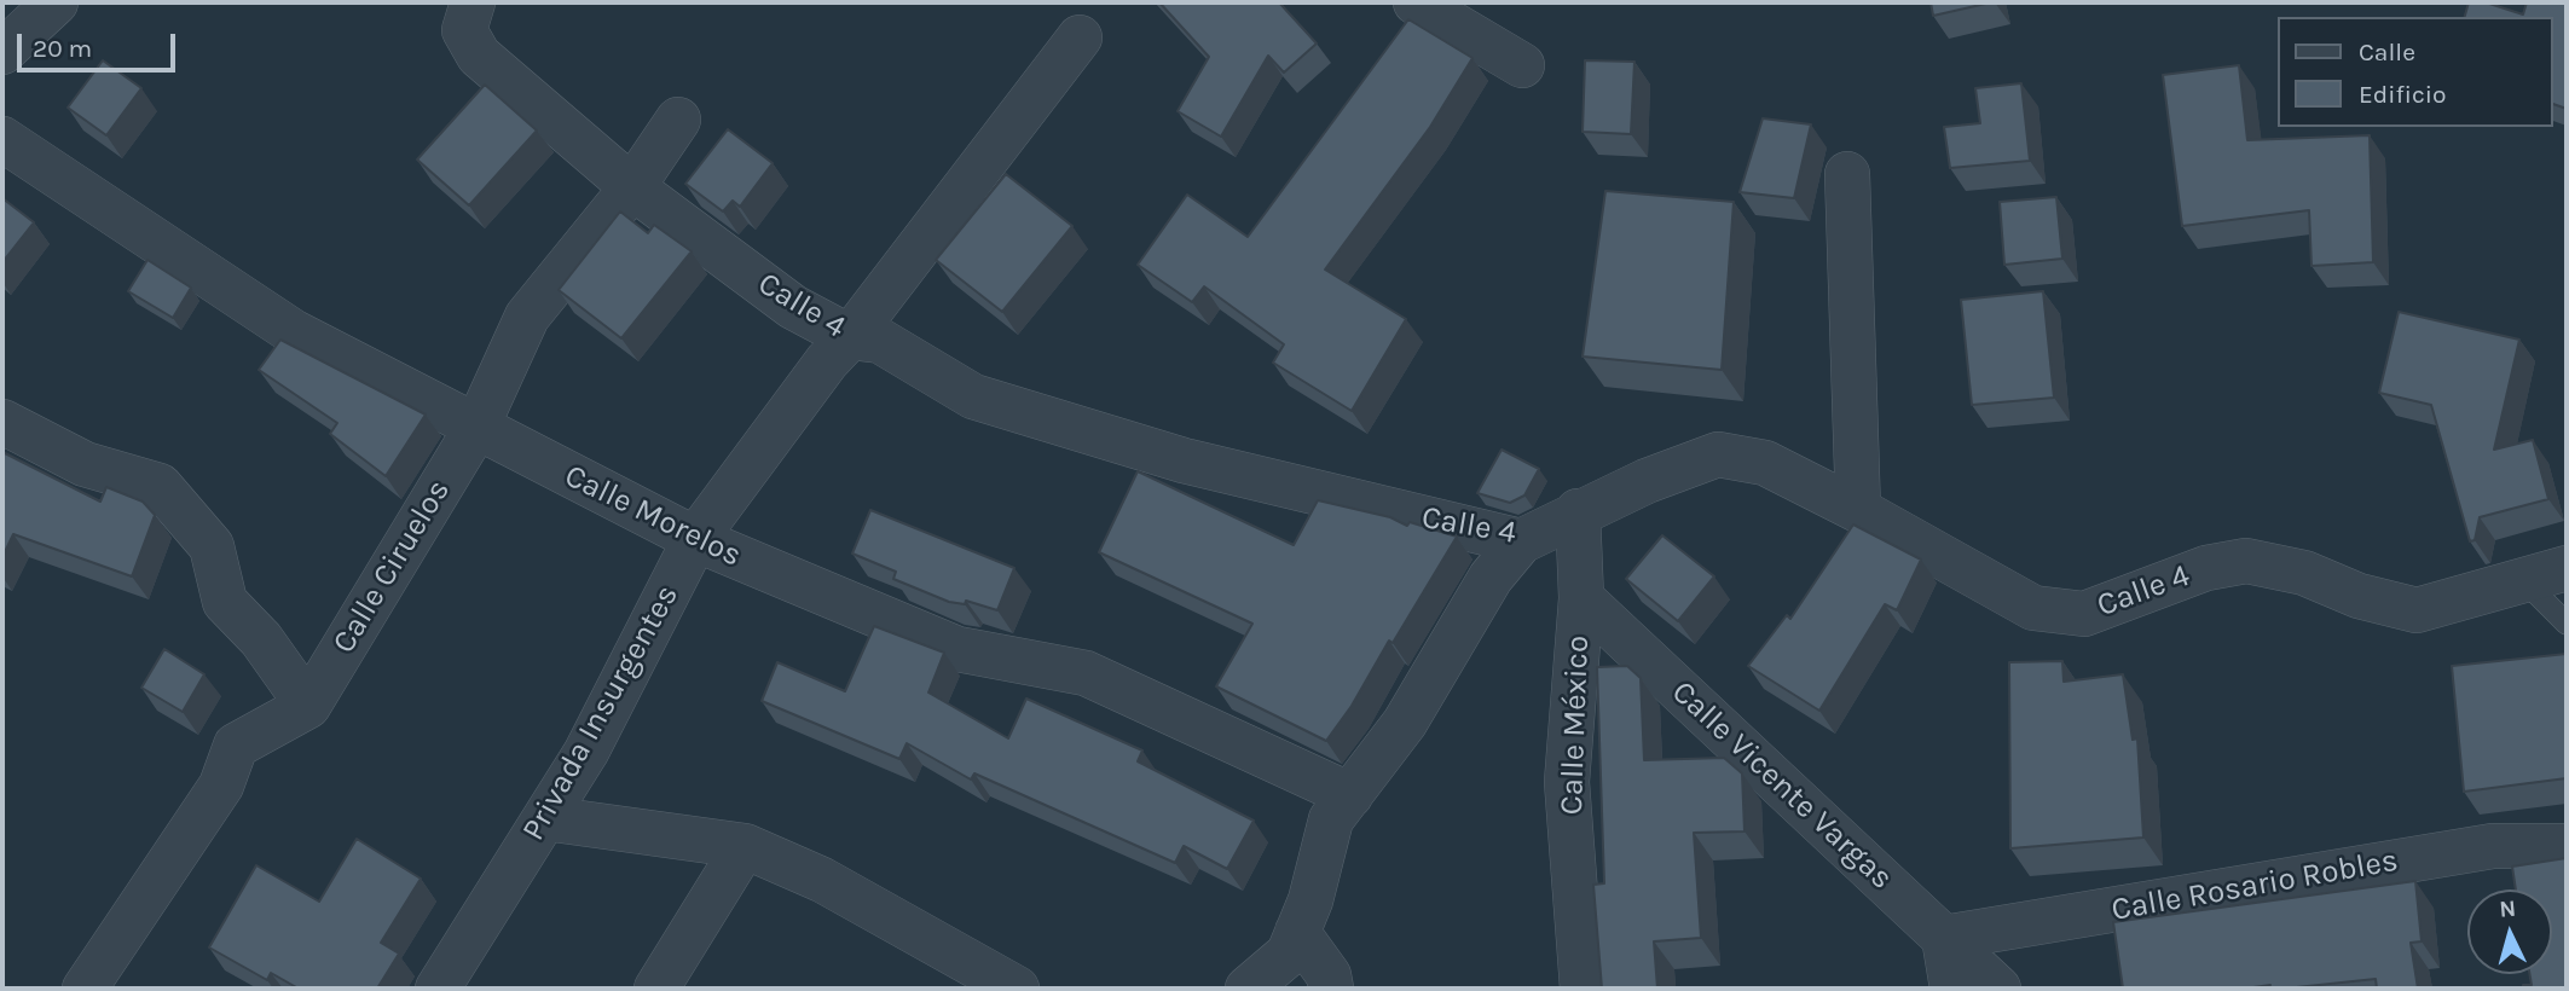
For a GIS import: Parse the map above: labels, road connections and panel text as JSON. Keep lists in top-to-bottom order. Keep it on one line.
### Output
{"streets":{"street":["Calle 4","Calle Morelos","Calle Ciruelos","Privada Insurgentes","Calle México","Calle Vicente Vargas","Calle Rosario Robles"]},"crossings":[["Calle 4","Calle Ciruelos"],["Calle 4","Privada Insurgentes"],["Calle 4","Calle México"],["Calle Morelos","Calle Ciruelos"],["Calle Morelos","Privada Insurgentes"],["Calle México","Calle Vicente Vargas"],["Calle Vicente Vargas","Calle Rosario Robles"]],"legend":["Calle","Edificio"],"scale_bar":"20 m","north":"top"}
